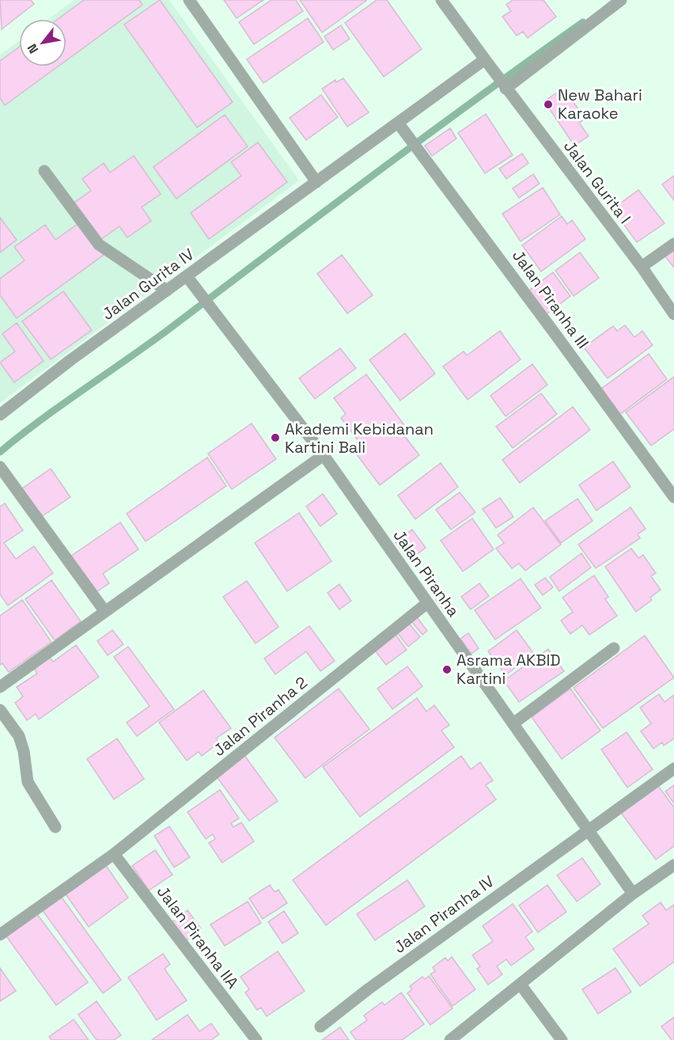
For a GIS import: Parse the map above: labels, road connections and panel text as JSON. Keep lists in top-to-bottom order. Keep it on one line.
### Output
{"streets":{"street":["Jalan Gurita I","Jalan Gurita IV","Jalan Piranha III","Jalan Piranha","Jalan Piranha 2","Jalan Piranha IV","Jalan Piranha IIA"]},"crossings":[["Jalan Gurita I","Jalan Gurita IV"],["Jalan Gurita IV","Jalan Piranha III"],["Jalan Gurita IV","Jalan Piranha"],["Jalan Piranha","Jalan Piranha 2"],["Jalan Piranha","Jalan Piranha IV"],["Jalan Piranha 2","Jalan Piranha IIA"]],"places":["New Bahari Karaoke","Akademi Kebidanan Kartini Bali","Asrama AKBID Kartini"],"north":"bottom left"}
